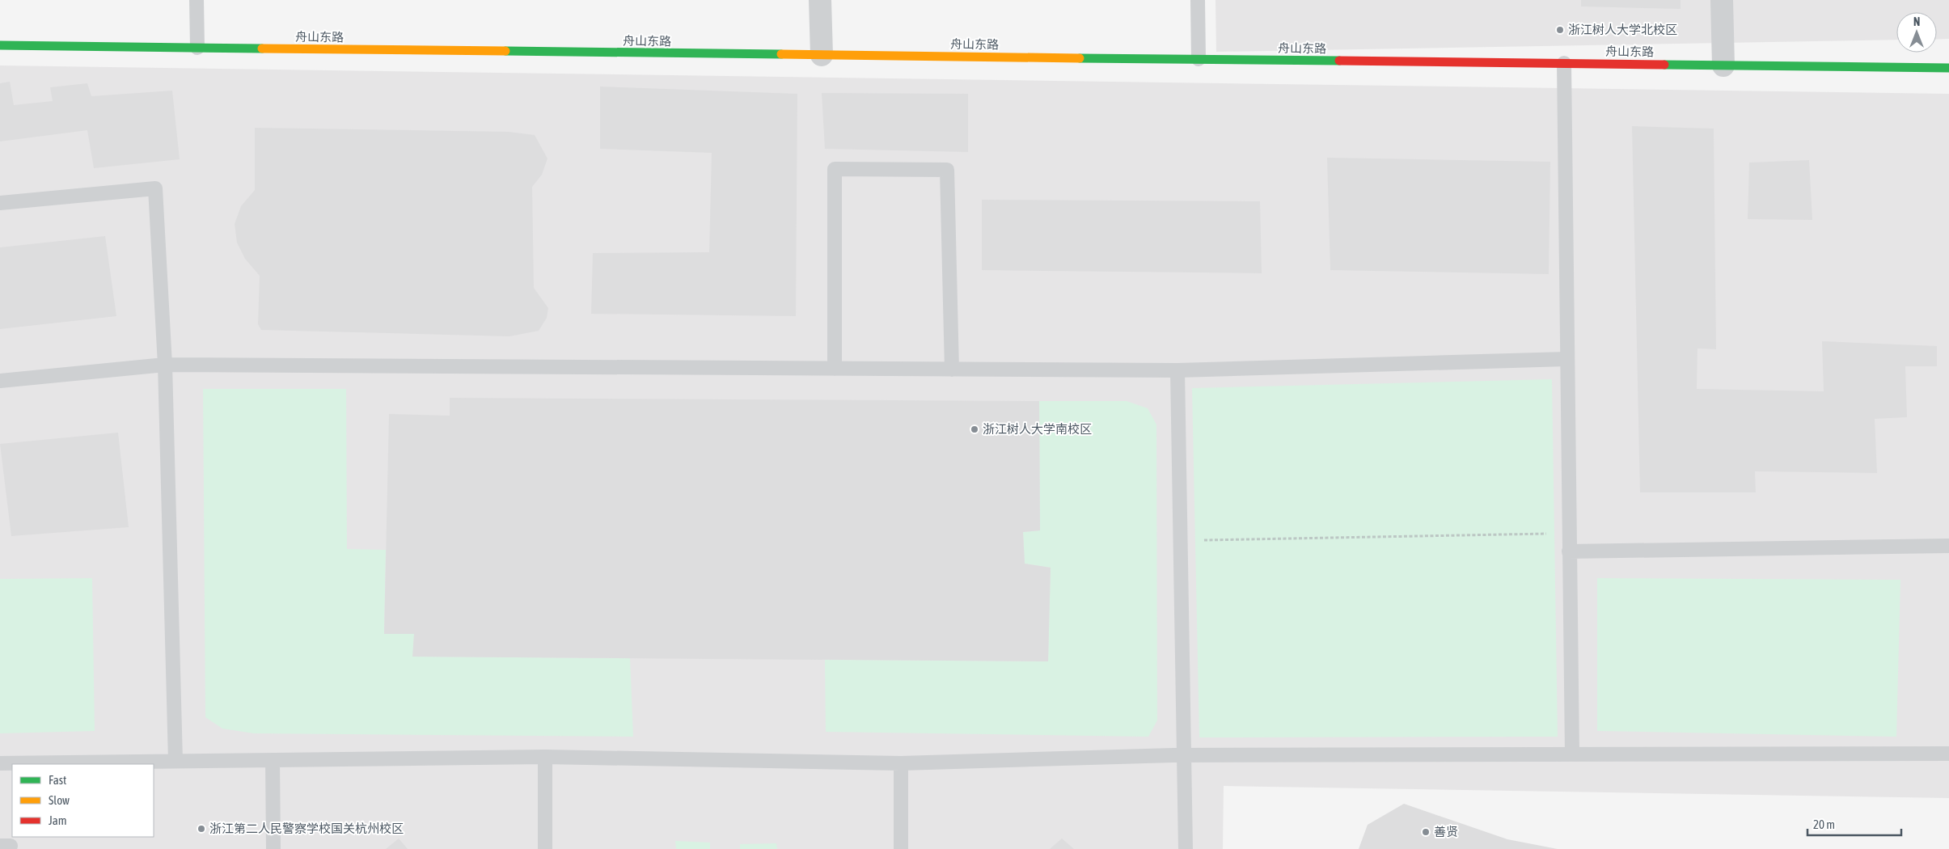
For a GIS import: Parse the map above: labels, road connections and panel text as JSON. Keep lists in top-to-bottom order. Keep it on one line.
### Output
{"streets":{"street":["舟山东路"]},"places":["浙江树人大学北校区","浙江树人大学南校区","浙江第二人民警察学校国关杭州校区","善贤"],"legend":["Fast","Slow","Jam"],"scale_bar":"20 m","north":"top"}
